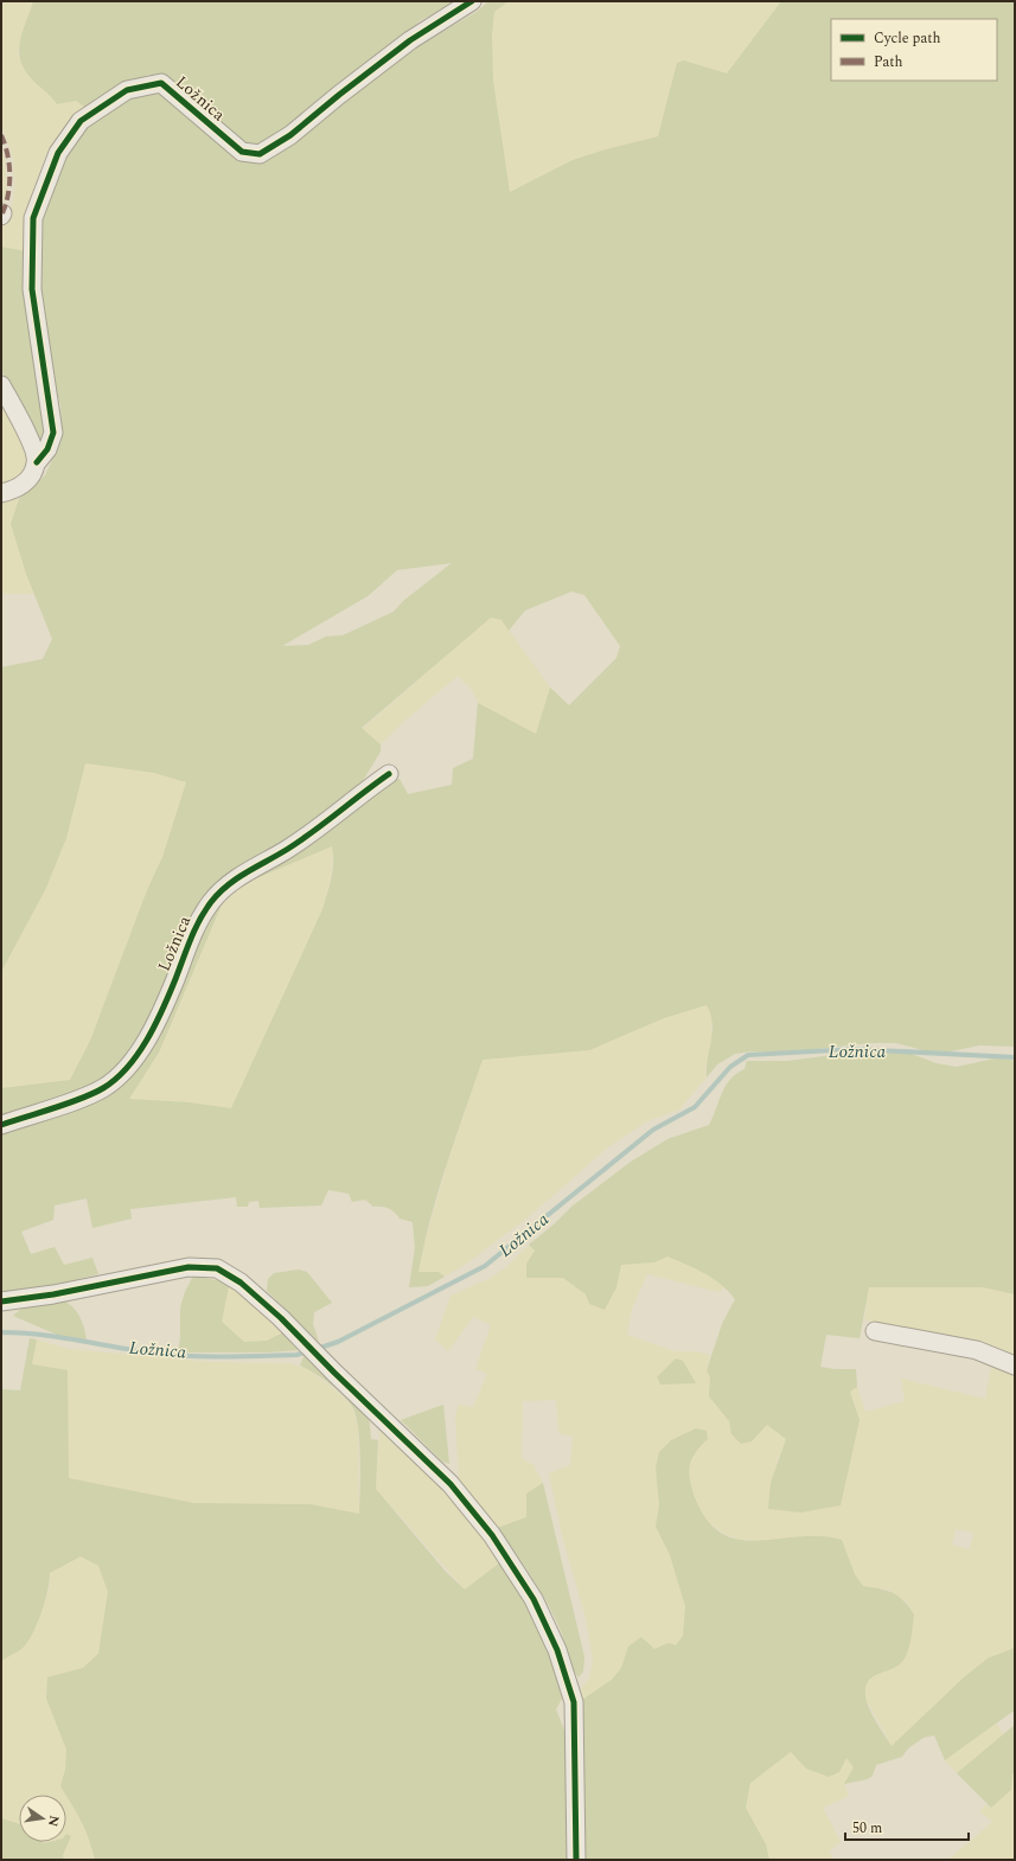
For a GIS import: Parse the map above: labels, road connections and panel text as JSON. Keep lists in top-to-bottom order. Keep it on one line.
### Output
{"streets":{"street":["Ložnica"]},"water":["Ložnica"],"legend":["Cycle path","Path"],"scale_bar":"50 m","north":"right"}
